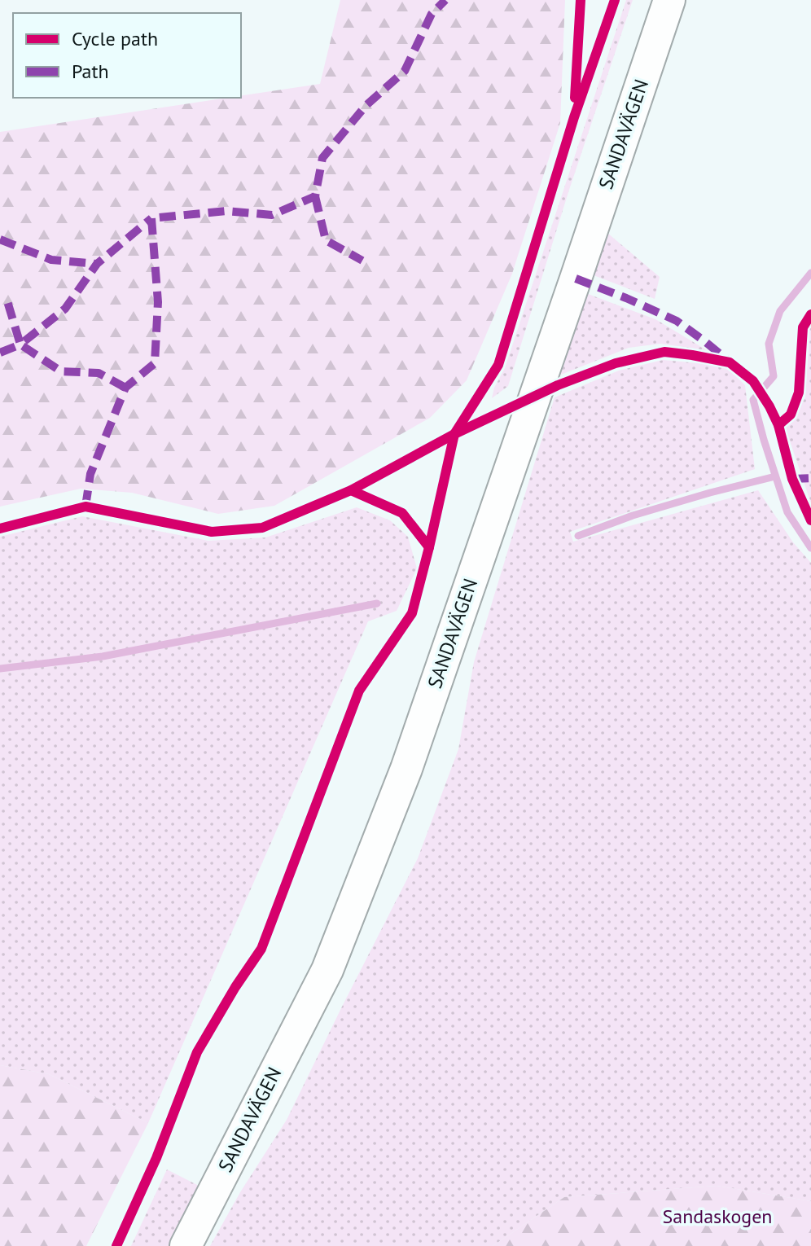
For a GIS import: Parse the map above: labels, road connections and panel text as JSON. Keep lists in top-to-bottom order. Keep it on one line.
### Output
{"streets":{"street":["SANDAVÄGEN"]},"parks":["Sandaskogen"],"legend":["Cycle path","Path"]}
